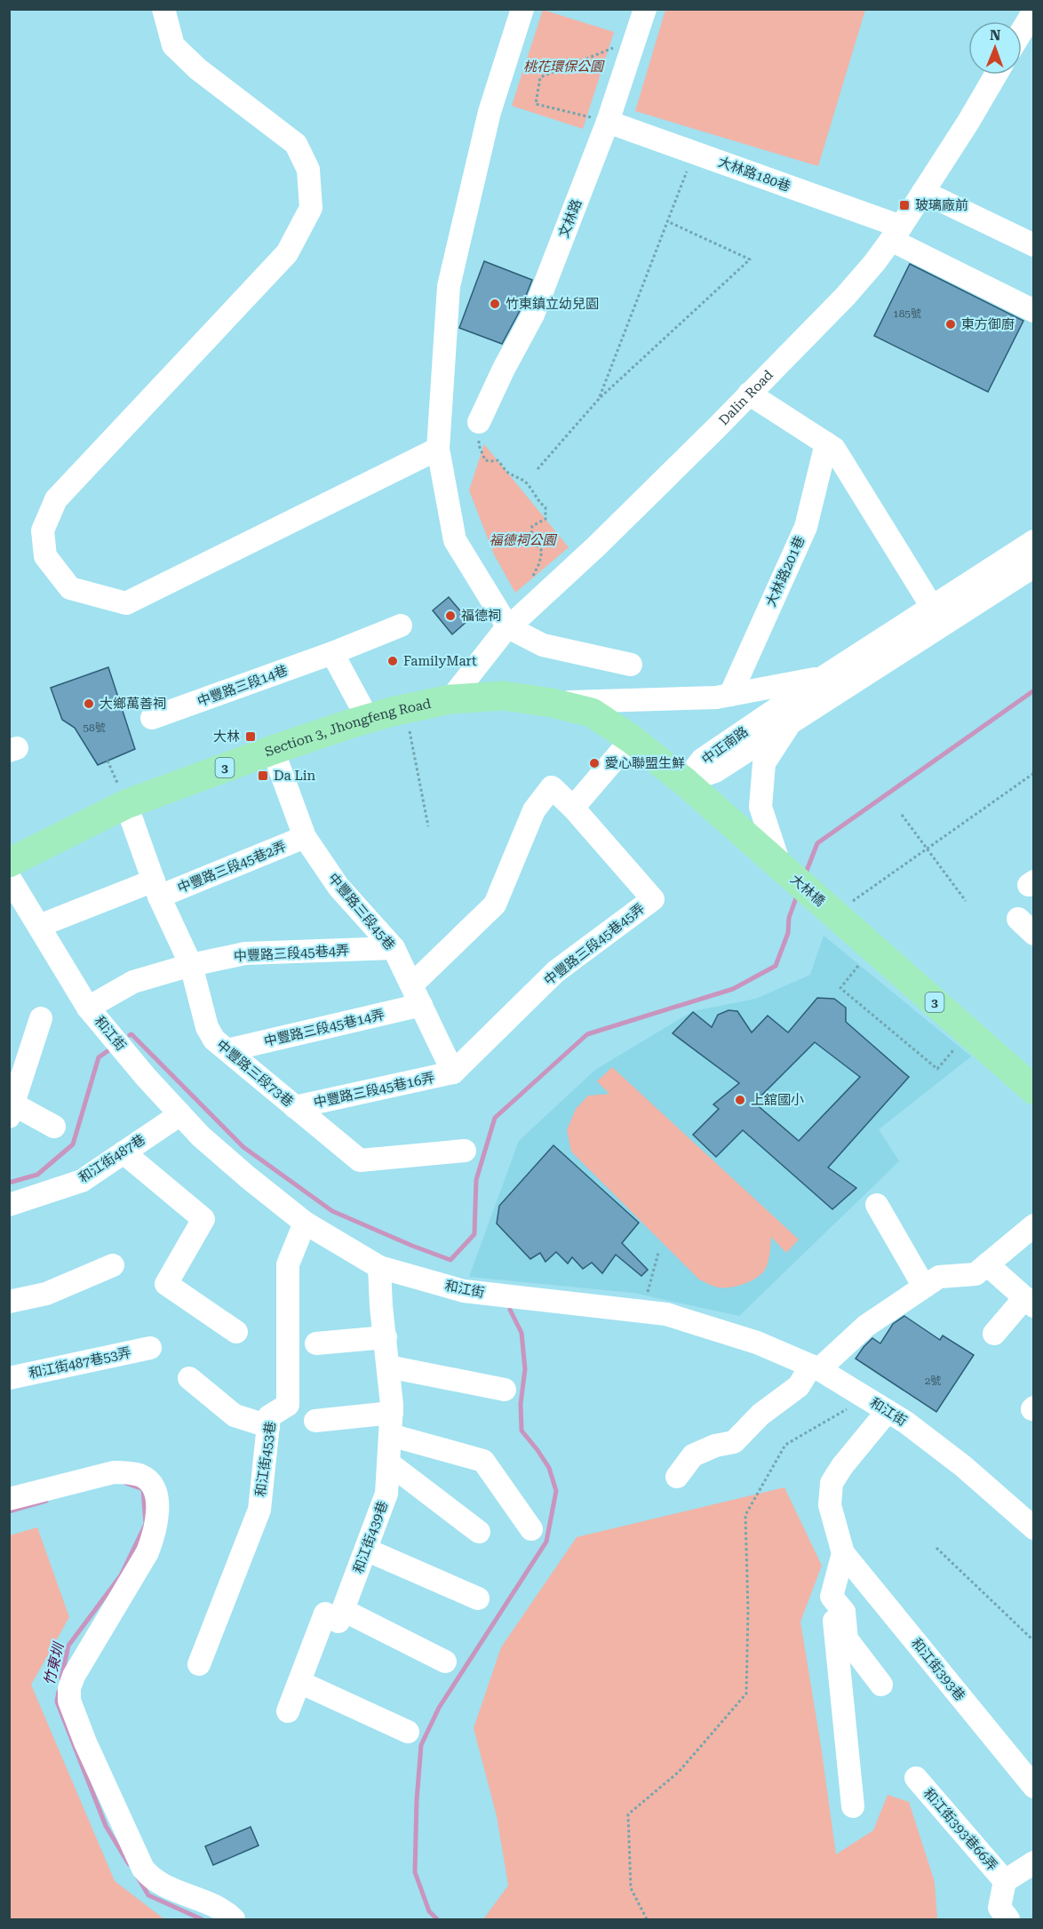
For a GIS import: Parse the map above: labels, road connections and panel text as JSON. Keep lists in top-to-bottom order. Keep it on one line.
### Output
{"streets":{"main road":["Section 3, Jhongfeng Road","3","大林橋"],"street":["大林路180巷","文林路","Dalin Road","大林路201巷","中豐路三段14巷","中正南路","中豐路三段45巷2弄","中豐路三段45巷","中豐路三段45巷45弄","中豐路三段45巷4弄","中豐路三段45巷14弄","和江街","中豐路三段73巷","中豐路三段45巷16弄","和江街487巷","和江街487巷53弄","和江街453巷","和江街439巷","和江街393巷","和江街393巷66弄"]},"crossings":[["大林路180巷","文林路"],["大林路180巷","Dalin Road"],["Dalin Road","Section 3, Jhongfeng Road"],["Section 3, Jhongfeng Road","中正南路"],["Section 3, Jhongfeng Road","3"],["Section 3, Jhongfeng Road","中豐路三段45巷"],["Section 3, Jhongfeng Road","中豐路三段73巷"],["中正南路","3"],["3","大林橋"],["中豐路三段45巷2弄","中豐路三段45巷"],["中豐路三段45巷2弄","和江街"],["中豐路三段45巷2弄","中豐路三段73巷"],["中豐路三段45巷","中豐路三段45巷45弄"],["中豐路三段45巷","中豐路三段45巷4弄"],["中豐路三段45巷","中豐路三段45巷14弄"],["中豐路三段45巷","中豐路三段45巷16弄"],["中豐路三段45巷45弄","中豐路三段45巷16弄"],["中豐路三段45巷4弄","和江街"],["中豐路三段45巷4弄","中豐路三段73巷"],["中豐路三段45巷14弄","中豐路三段73巷"],["和江街","和江街487巷"],["和江街","和江街453巷"],["和江街","和江街439巷"],["和江街","和江街393巷"],["中豐路三段73巷","中豐路三段45巷16弄"]],"water":["竹東圳"],"parks":["桃花環保公園","福德祠公園"],"places":{"transit":["玻璃廠前","大林","Da Lin"],"other":["竹東鎮立幼兒園","東方御廚","福德祠","FamilyMart","大鄉萬善祠","愛心聯盟生鮮","上舘國小"]},"house_numbers":["185號","58號","2號"],"north":"top"}
